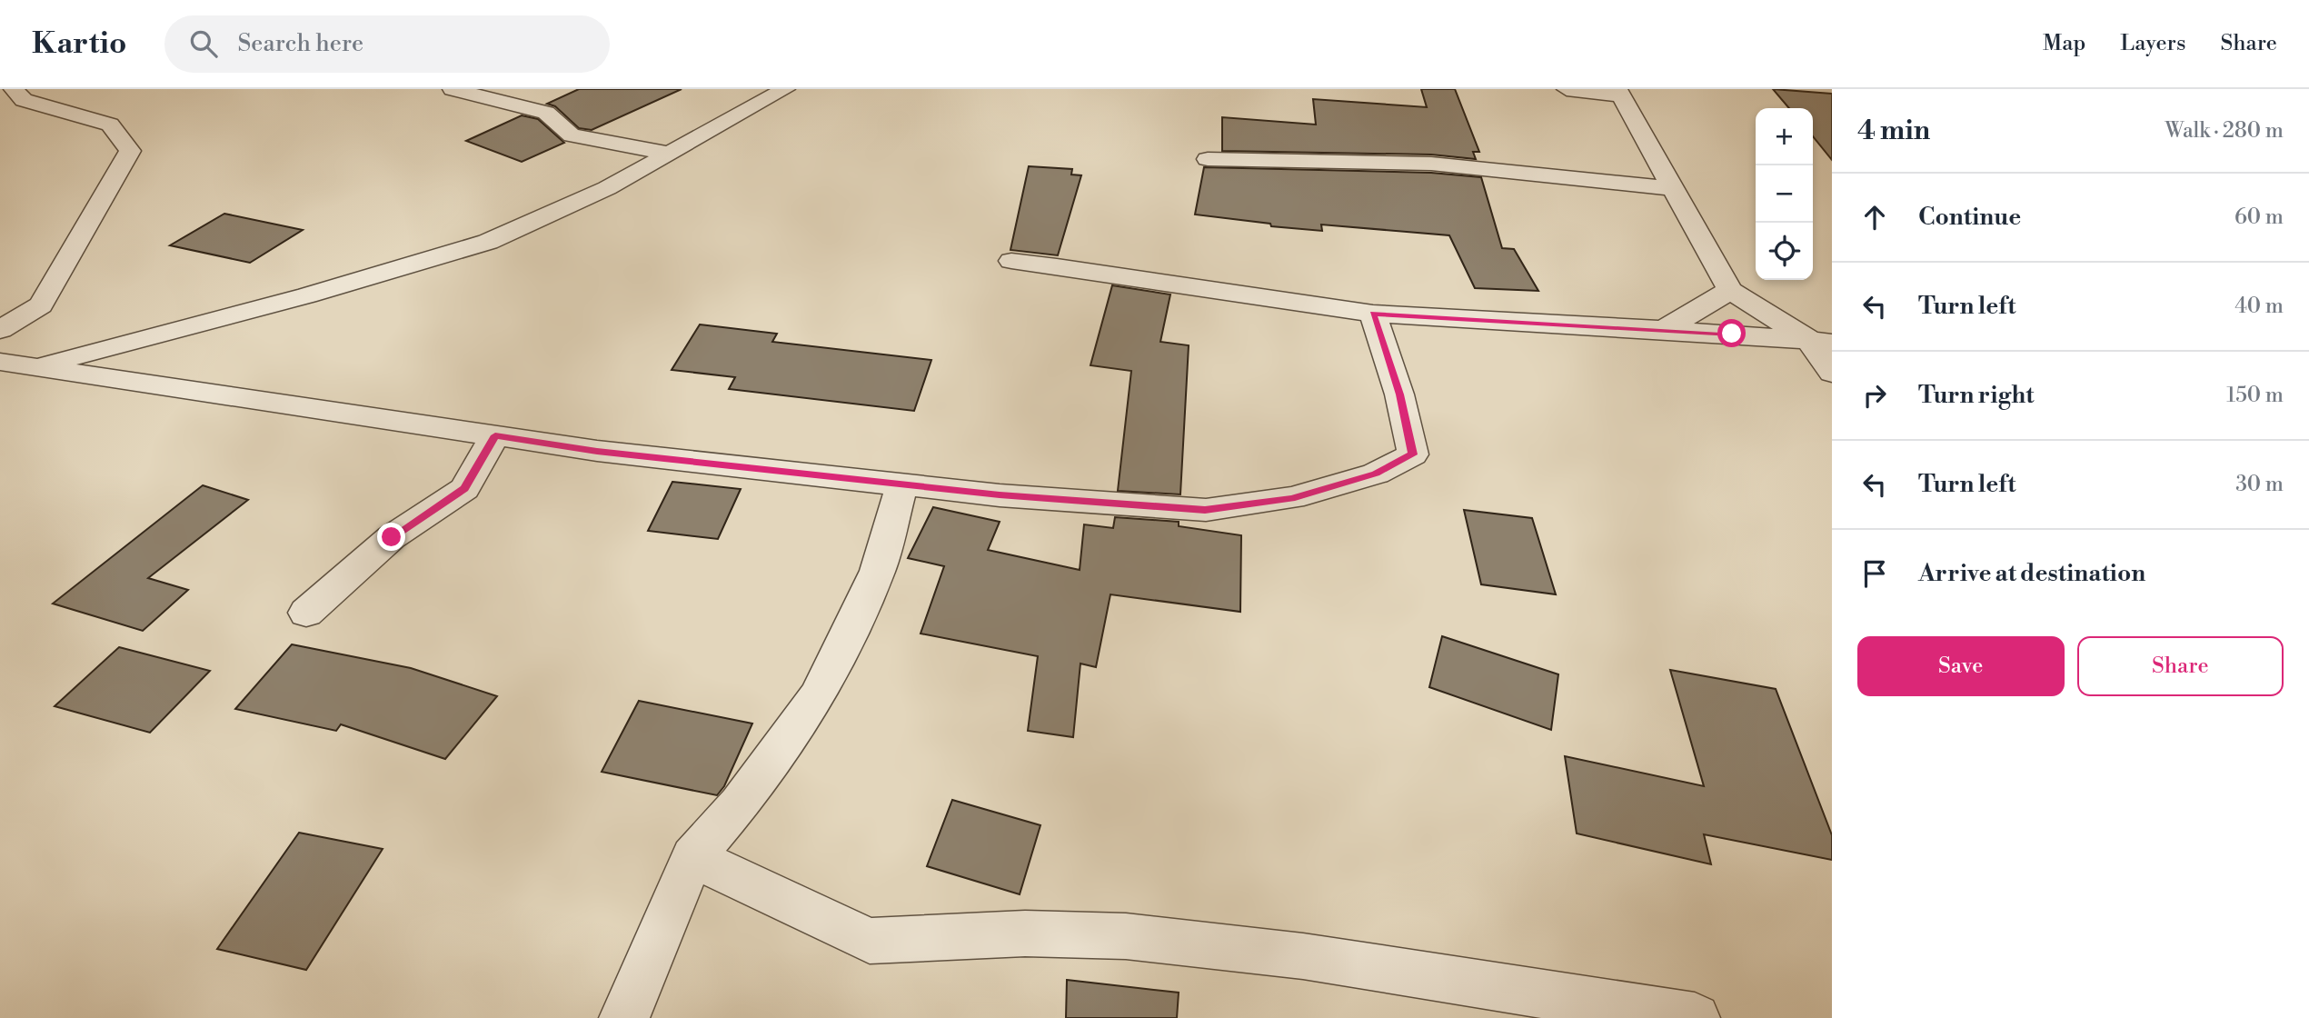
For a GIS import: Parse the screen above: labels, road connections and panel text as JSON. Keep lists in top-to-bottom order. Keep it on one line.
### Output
{"page":{"header":"Kartio","search":"Search here","nav":["Map","Layers","Share"],"heading":["4 min","Walk · 280 m"],"map_buttons":["+","−"],"list":[["Continue","60 m"],["Turn left","40 m"],["Turn right","150 m"],["Turn left","30 m"],"Arrive at destination"],"buttons":["Save","Share"]}}
